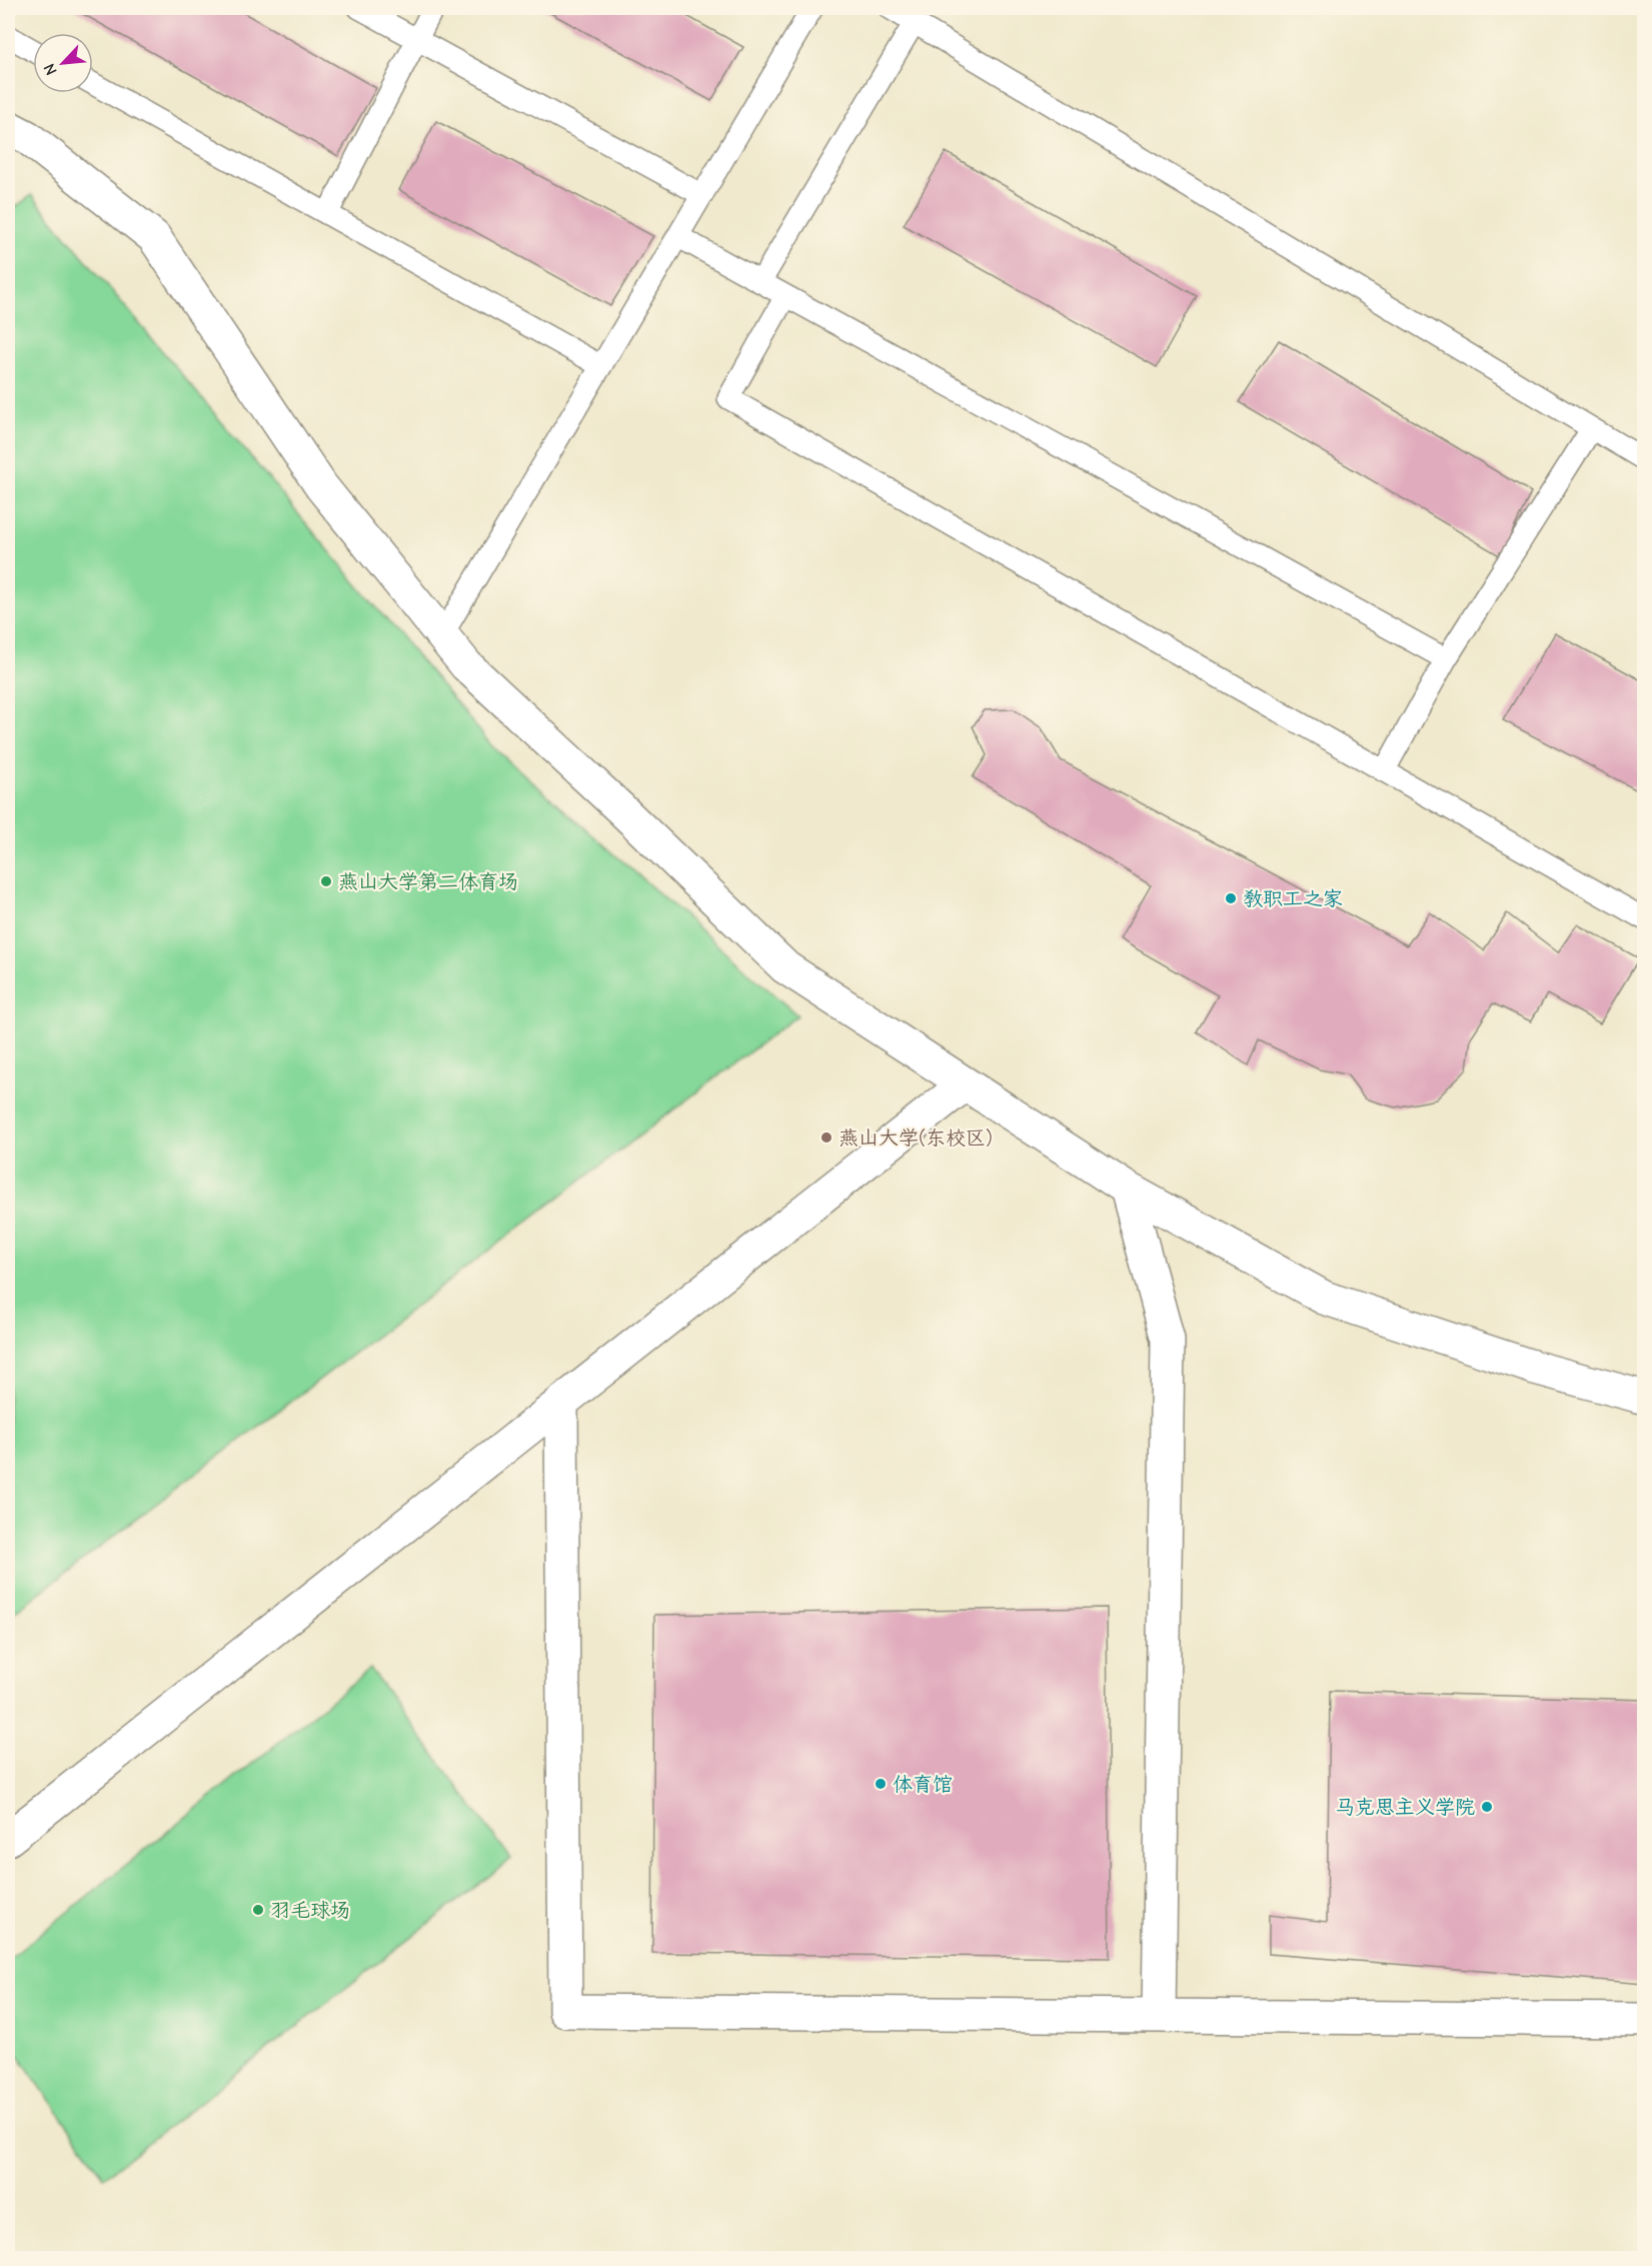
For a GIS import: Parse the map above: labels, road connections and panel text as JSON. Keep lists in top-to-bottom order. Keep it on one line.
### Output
{"places":["燕山大学第二体育场","教职工之家","燕山大学(东校区)","体育馆","马克思主义学院","羽毛球场"],"north":"bottom left"}
